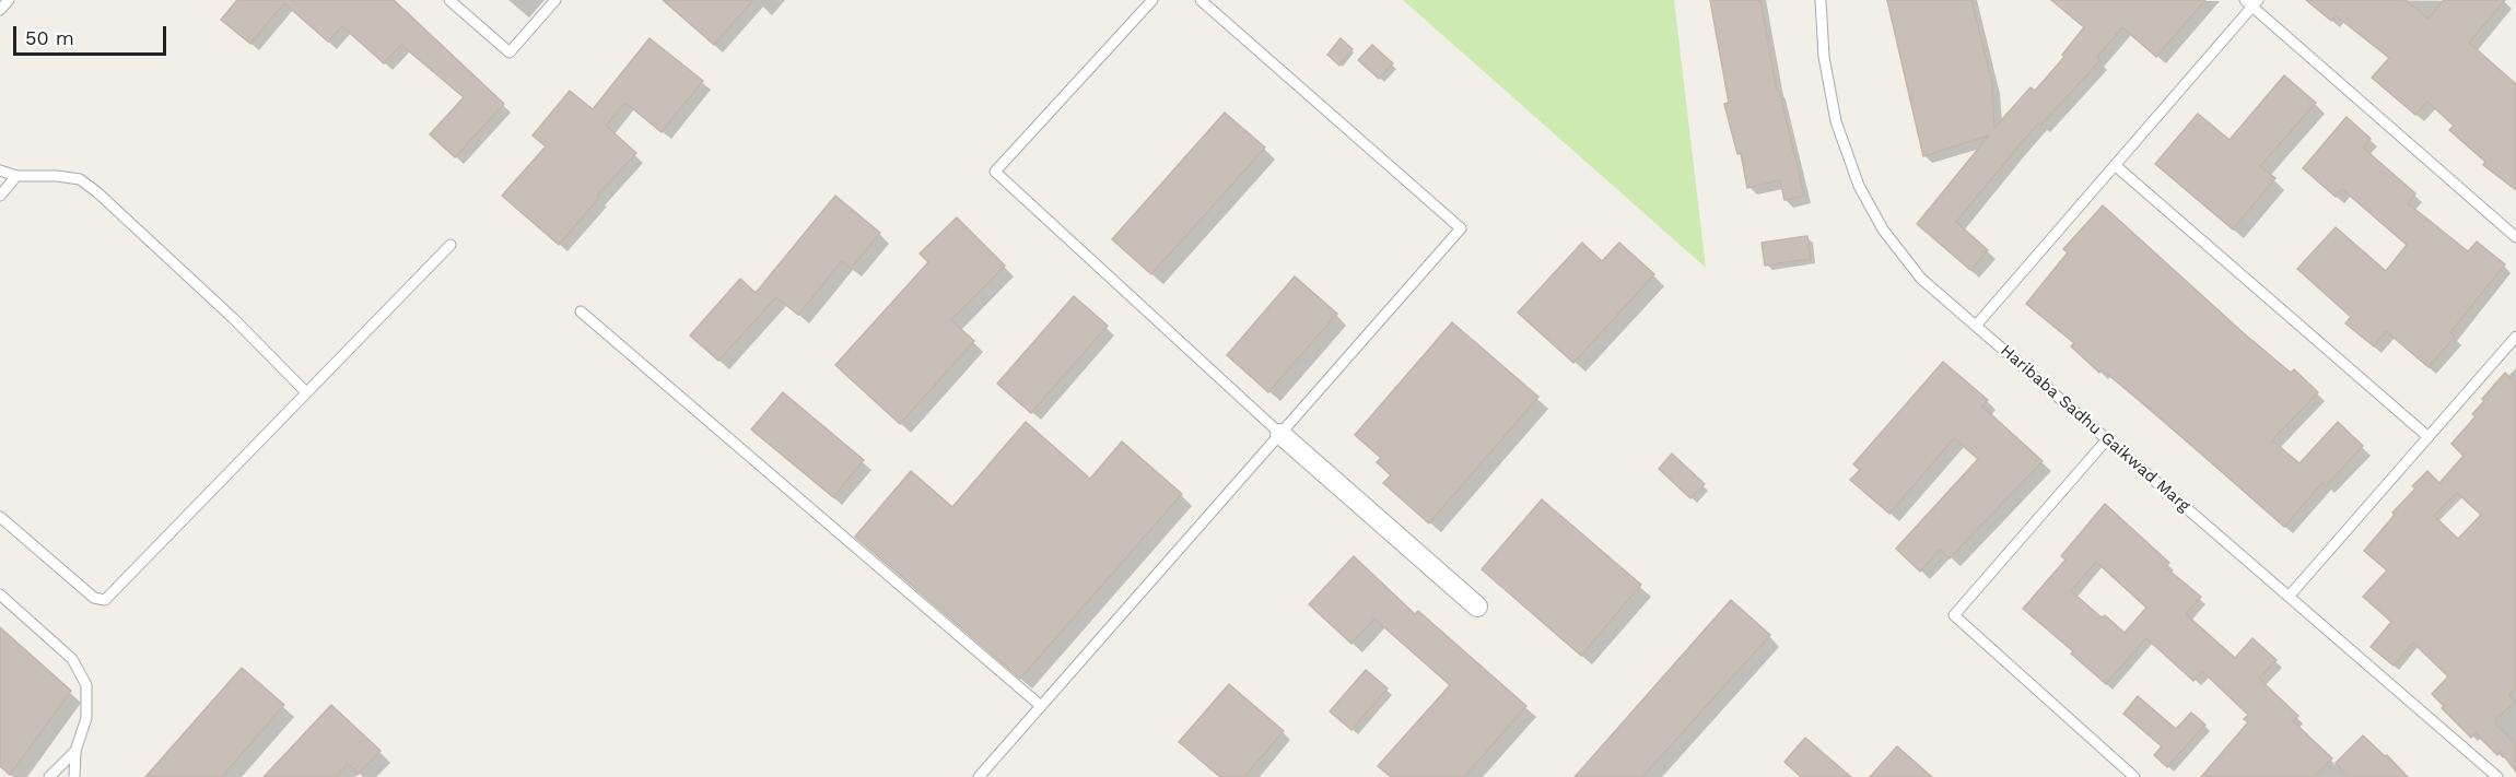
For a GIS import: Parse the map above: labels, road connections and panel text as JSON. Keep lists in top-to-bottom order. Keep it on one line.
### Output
{"streets":{"lane":["Haribaba Sadhu Gaikwad Marg"]},"scale_bar":"50 m"}
